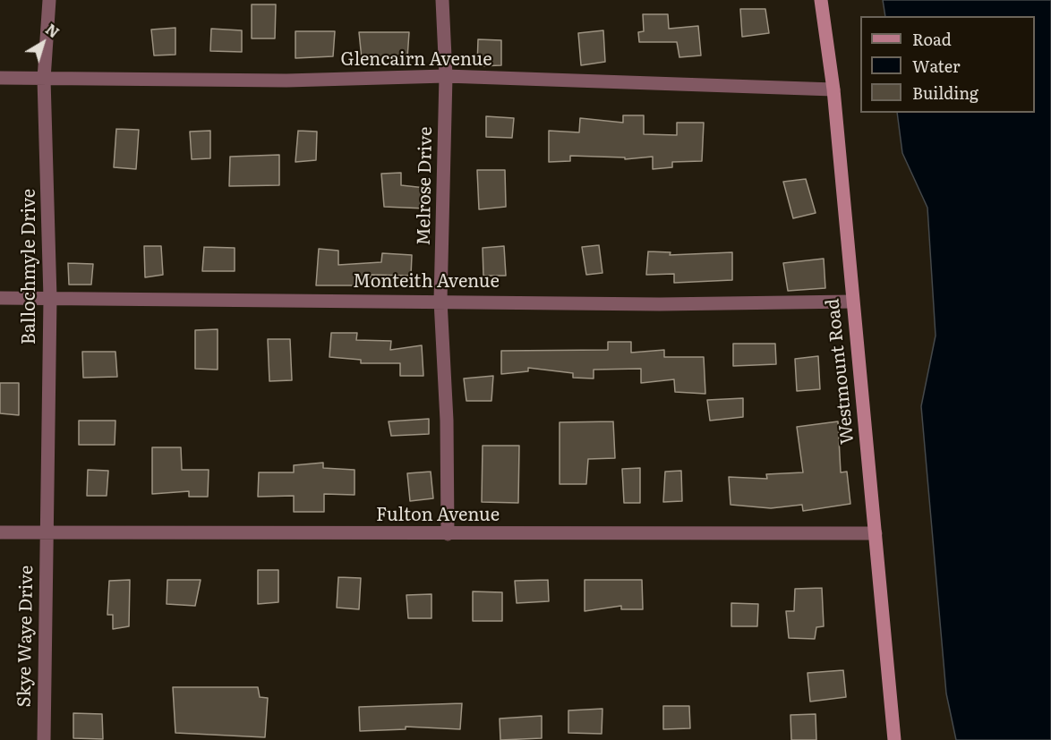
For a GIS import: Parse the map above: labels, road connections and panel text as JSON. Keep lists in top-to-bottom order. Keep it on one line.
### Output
{"streets":{"main road":["Westmount Road"],"street":["Glencairn Avenue","Melrose Drive","Ballochmyle Drive","Monteith Avenue","Fulton Avenue","Skye Waye Drive"]},"crossings":[["Glencairn Avenue","Melrose Drive"],["Glencairn Avenue","Ballochmyle Drive"],["Glencairn Avenue","Westmount Road"],["Melrose Drive","Monteith Avenue"],["Melrose Drive","Fulton Avenue"],["Ballochmyle Drive","Monteith Avenue"],["Ballochmyle Drive","Fulton Avenue"],["Ballochmyle Drive","Skye Waye Drive"],["Monteith Avenue","Westmount Road"],["Westmount Road","Fulton Avenue"],["Fulton Avenue","Skye Waye Drive"]],"legend":["Road","Water","Building"],"north":"top right"}
